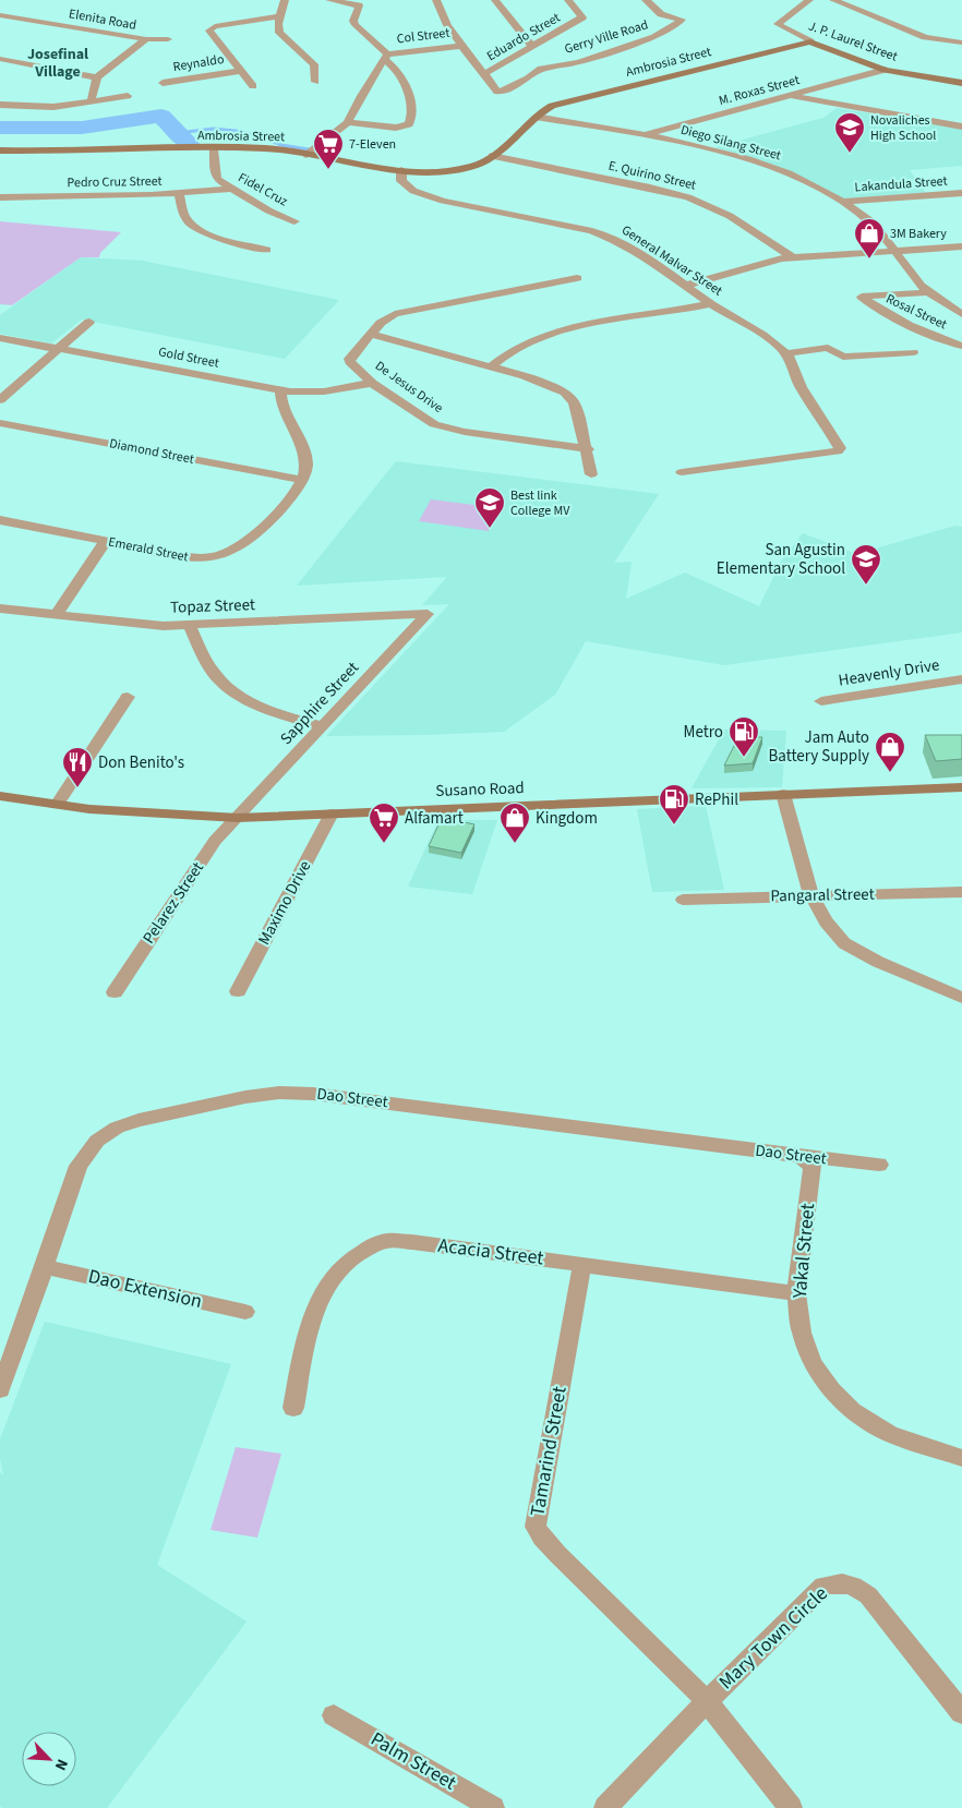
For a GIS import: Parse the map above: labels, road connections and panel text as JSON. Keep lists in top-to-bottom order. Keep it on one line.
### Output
{"streets":{"street":["Elenita Road","Col Street","Eduardo Street","Gerry Ville Road","J. P. Laurel Street","Ambrosia Street","Reynaldo","M. Roxas Street","Diego Silang Street","E. Quirino Street","Pedro Cruz Street","Lakandula Street","Fidel Cruz","General Malvar Street","Rosal Street","Gold Street","De Jesus Drive","Diamond Street","Emerald Street","Topaz Street","Heavenly Drive","Sapphire Street","Susano Road","Pangaral Street","Pelarez Street","Maximo Drive","Dao Street","Yakal Street","Acacia Street","Dao Extension","Tamarind Street","Mary Town Circle","Palm Street"]},"crossings":[["Eduardo Street","Gerry Ville Road"],["J. P. Laurel Street","Ambrosia Street"],["J. P. Laurel Street","M. Roxas Street"],["Ambrosia Street","Diego Silang Street"],["Ambrosia Street","E. Quirino Street"],["Ambrosia Street","Fidel Cruz"],["Ambrosia Street","General Malvar Street"],["M. Roxas Street","Diego Silang Street"],["Diego Silang Street","Lakandula Street"],["Diego Silang Street","Rosal Street"],["Pedro Cruz Street","Fidel Cruz"],["Gold Street","De Jesus Drive"],["Diamond Street","Emerald Street"],["Topaz Street","Sapphire Street"],["Sapphire Street","Susano Road"],["Sapphire Street","Pelarez Street"],["Susano Road","Pelarez Street"],["Susano Road","Maximo Drive"],["Dao Street","Yakal Street"],["Dao Street","Dao Extension"],["Yakal Street","Acacia Street"],["Acacia Street","Tamarind Street"],["Tamarind Street","Mary Town Circle"]],"districts":["Josefinal Village"],"places":{"school or university":["Novaliches High School","Best link College MV","San Agustin Elementary School"],"supermarket":["7-Eleven","Alfamart"],"shop":["3M Bakery","Jam Auto Battery Supply","Kingdom"],"fuel station":["Metro","RePhil"],"restaurant":["Don Benito's"]},"north":"bottom right"}
